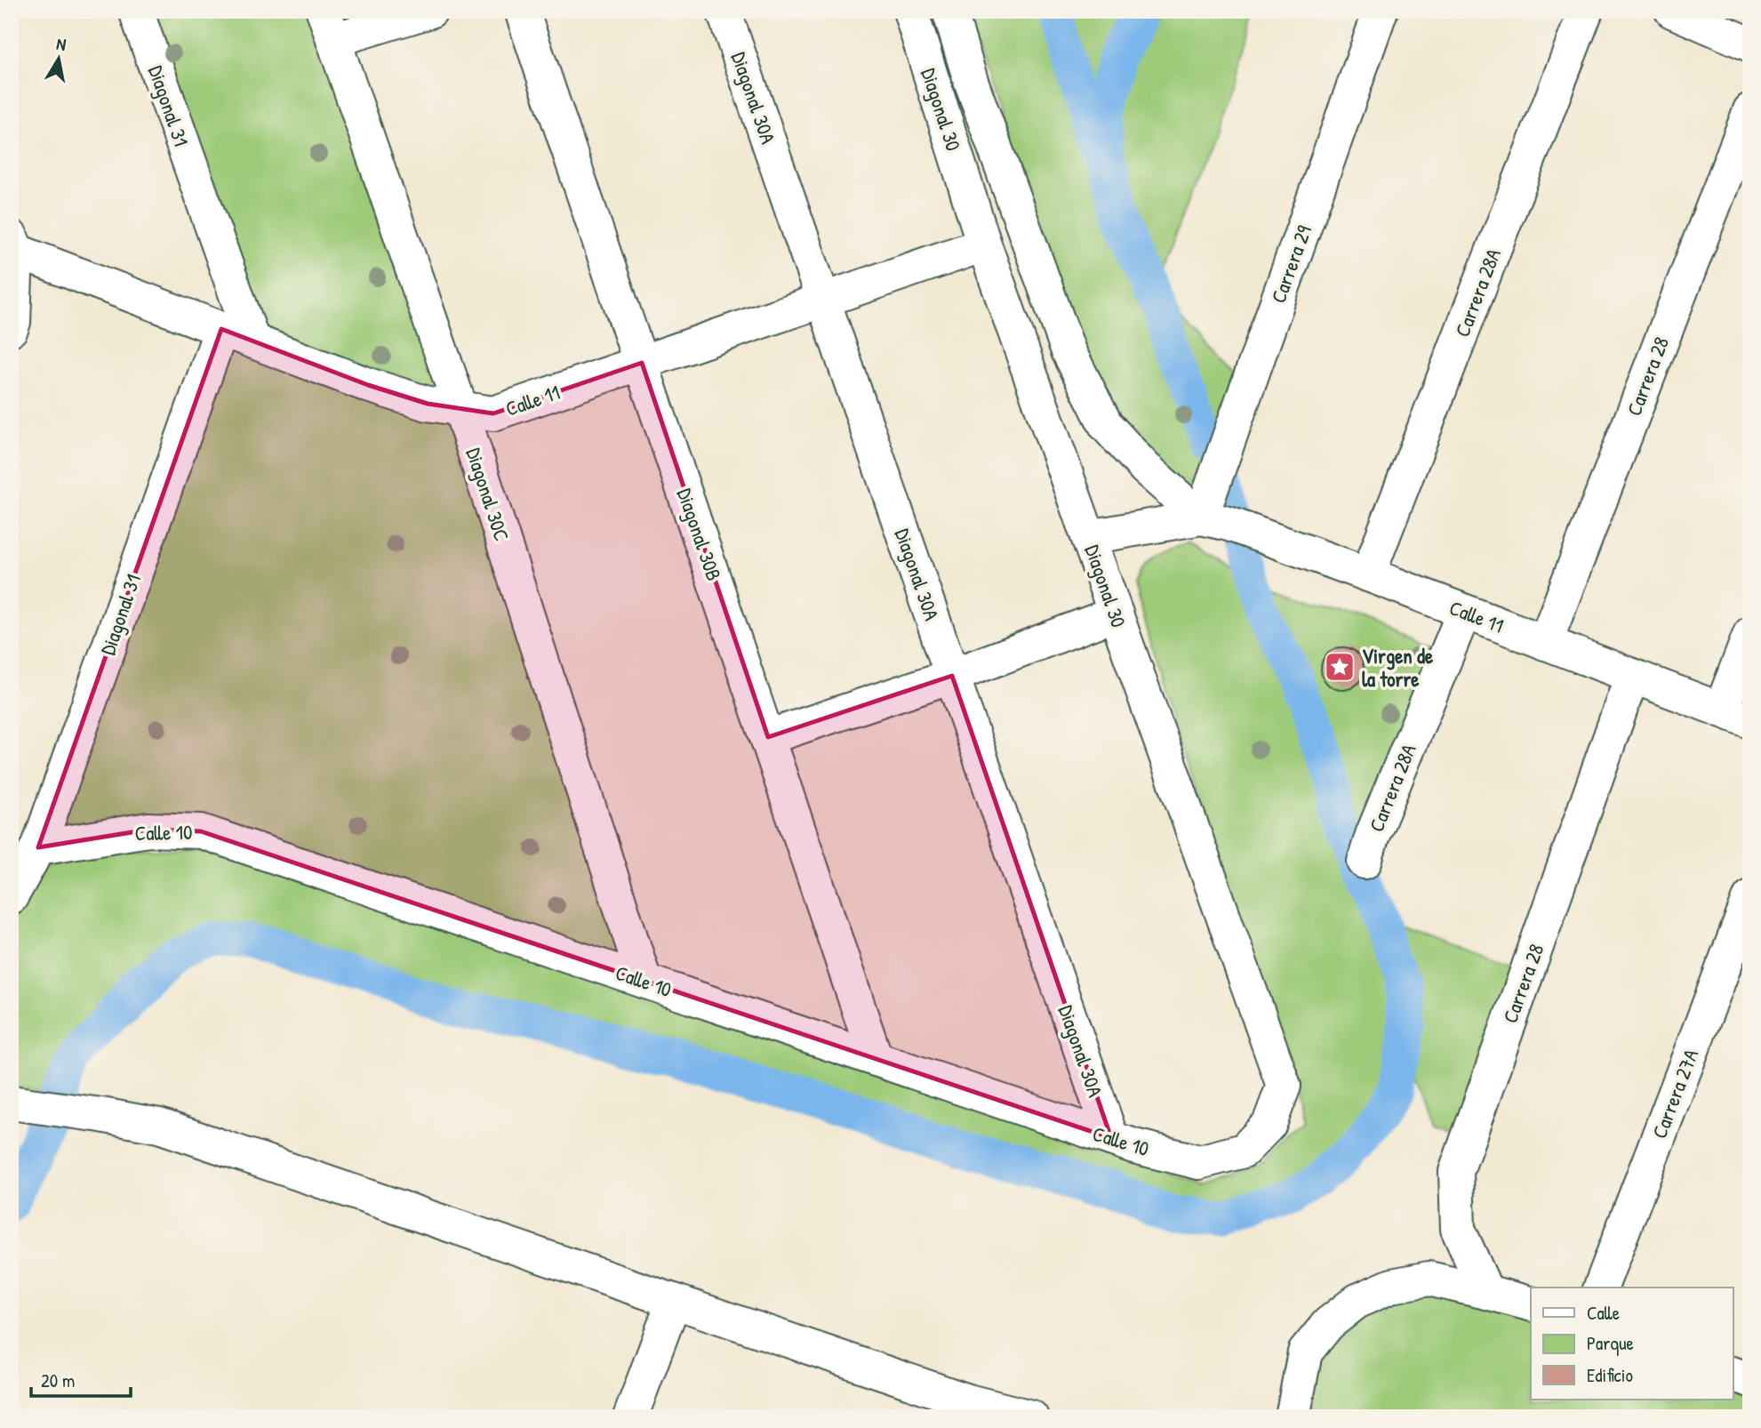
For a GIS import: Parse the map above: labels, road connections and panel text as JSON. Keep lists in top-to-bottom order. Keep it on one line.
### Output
{"streets":{"street":["Diagonal 30A","Diagonal 31","Diagonal 30","Carrera 29","Carrera 28A","Carrera 28","Calle 11","Diagonal 30C","Diagonal 30B","Calle 10","Carrera 27A"]},"crossings":[["Diagonal 30A","Calle 11"],["Diagonal 30A","Calle 10"],["Diagonal 31","Calle 11"],["Diagonal 31","Calle 10"],["Diagonal 30","Carrera 29"],["Diagonal 30","Calle 11"],["Diagonal 30","Calle 10"],["Carrera 29","Calle 11"],["Carrera 28A","Calle 11"],["Carrera 28","Calle 11"],["Calle 11","Diagonal 30C"],["Calle 11","Diagonal 30B"],["Diagonal 30C","Calle 10"],["Diagonal 30B","Calle 10"]],"places":{"place":["Virgen de la torre"]},"legend":["Calle","Parque","Edificio"],"scale_bar":"20 m","north":"top"}
